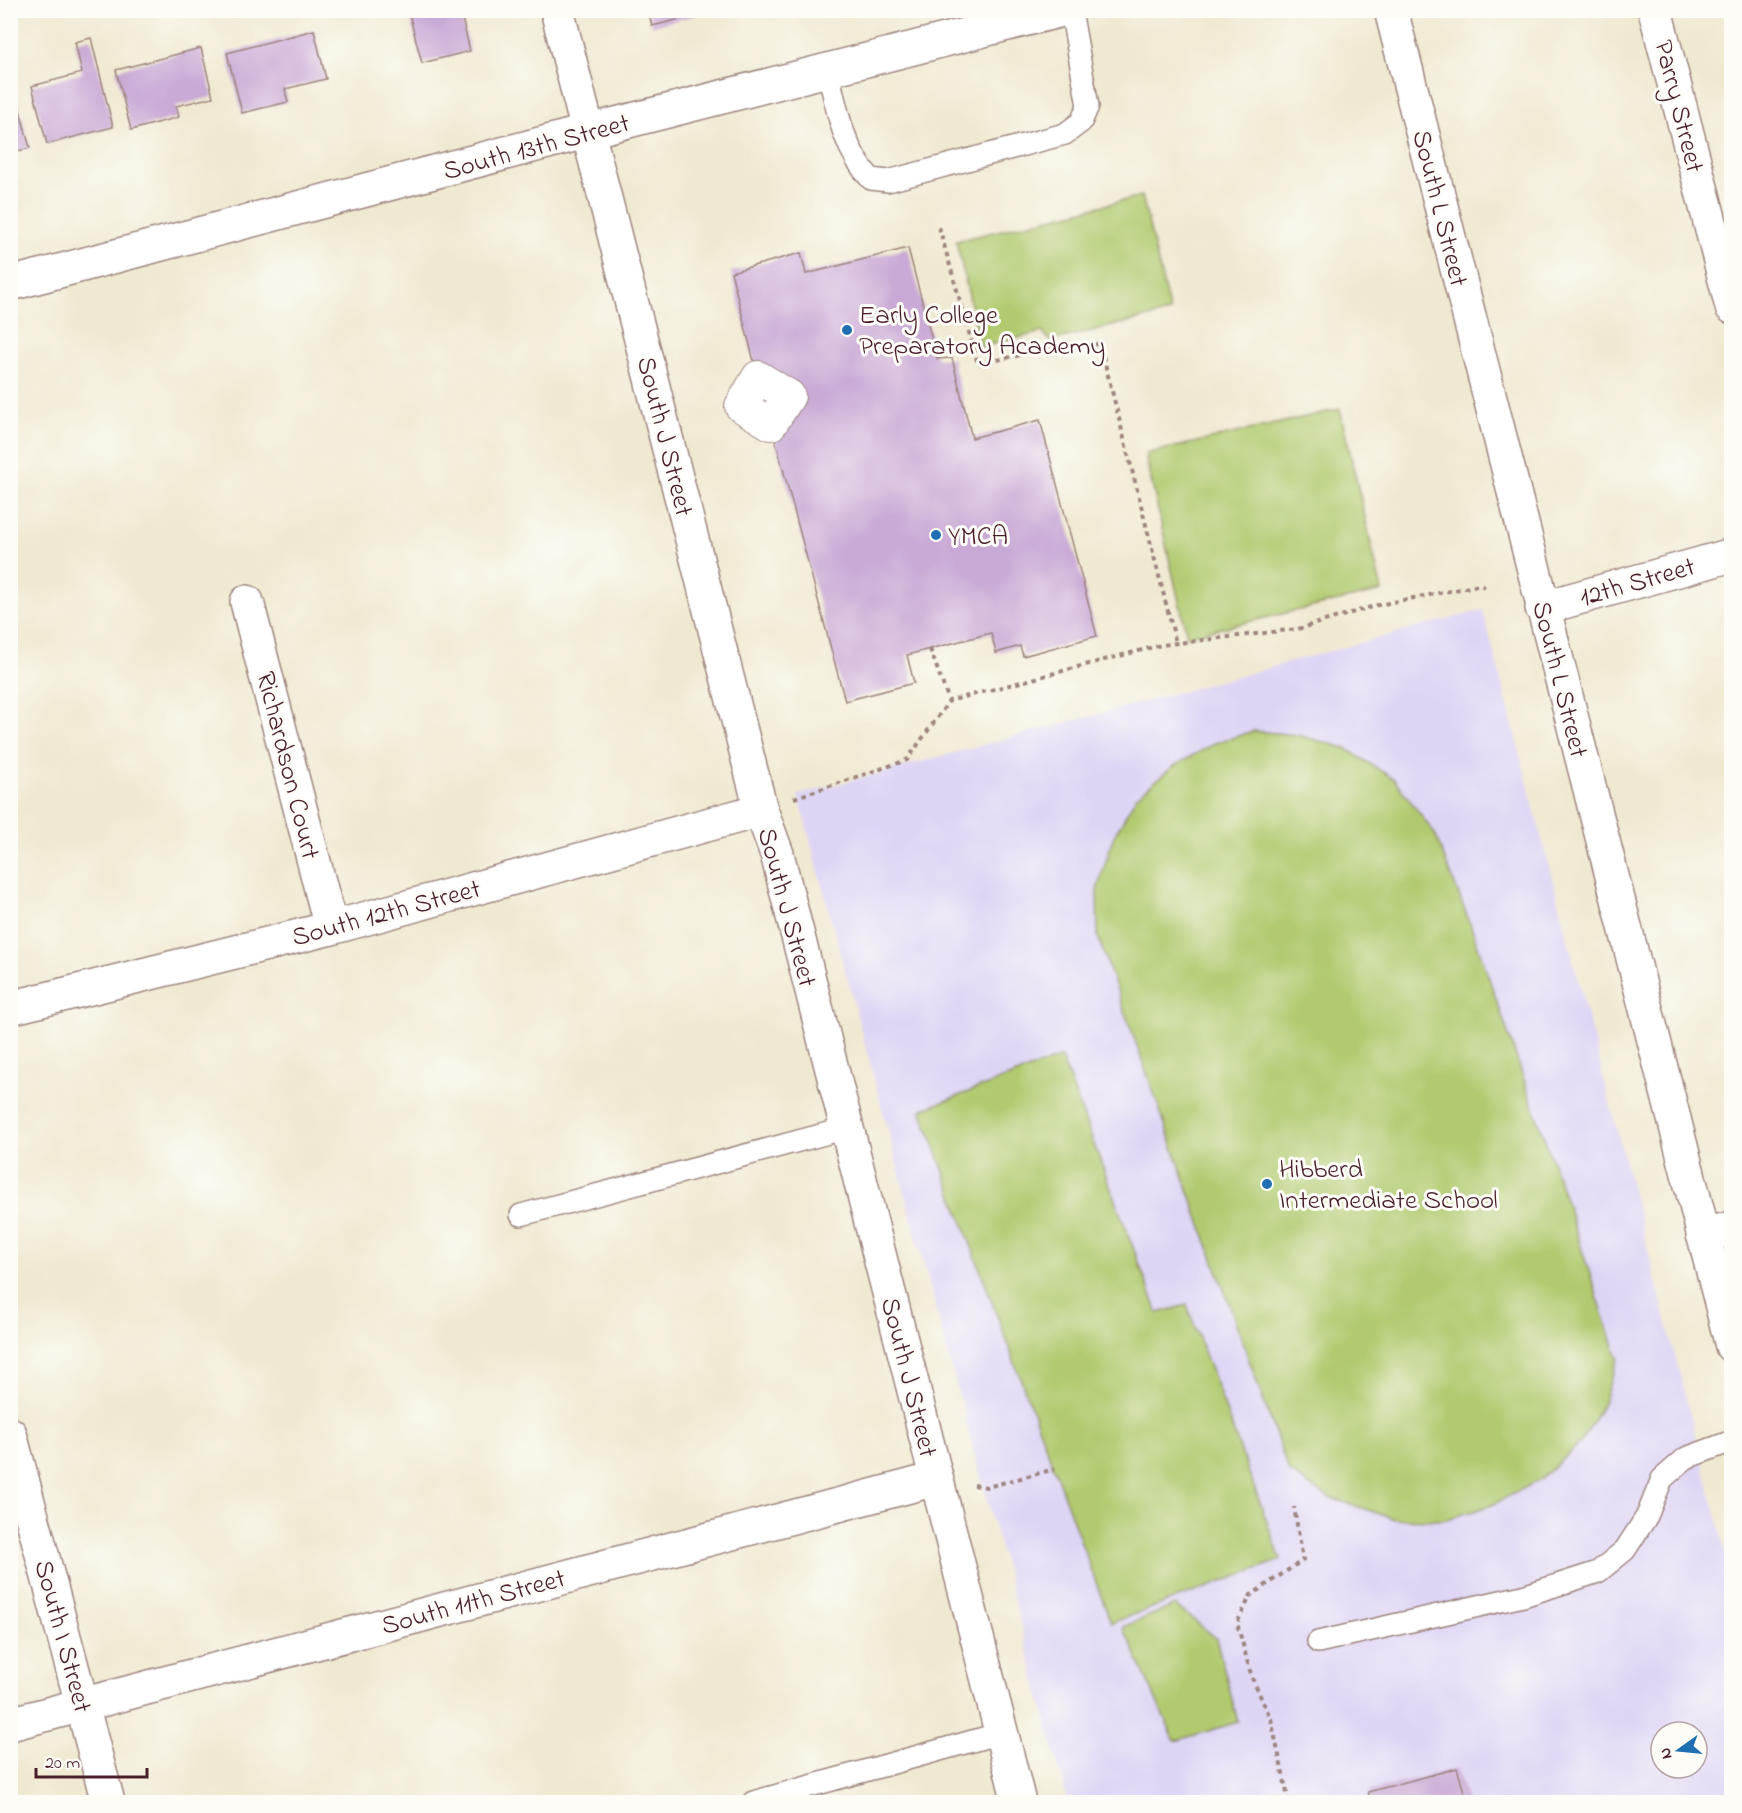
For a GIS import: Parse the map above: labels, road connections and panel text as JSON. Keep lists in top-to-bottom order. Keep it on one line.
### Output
{"streets":{"street":["Parry Street","South 13th Street","South L Street","South J Street","12th Street","Richardson Court","South 12th Street","South 11th Street","South I Street"]},"crossings":[["South 13th Street","South J Street"],["South L Street","12th Street"],["South J Street","South 12th Street"],["South J Street","South 11th Street"],["Richardson Court","South 12th Street"],["South 11th Street","South I Street"]],"places":["Early College Preparatory Academy","YMCA","Hibberd Intermediate School"],"scale_bar":"20 m","north":"left"}
